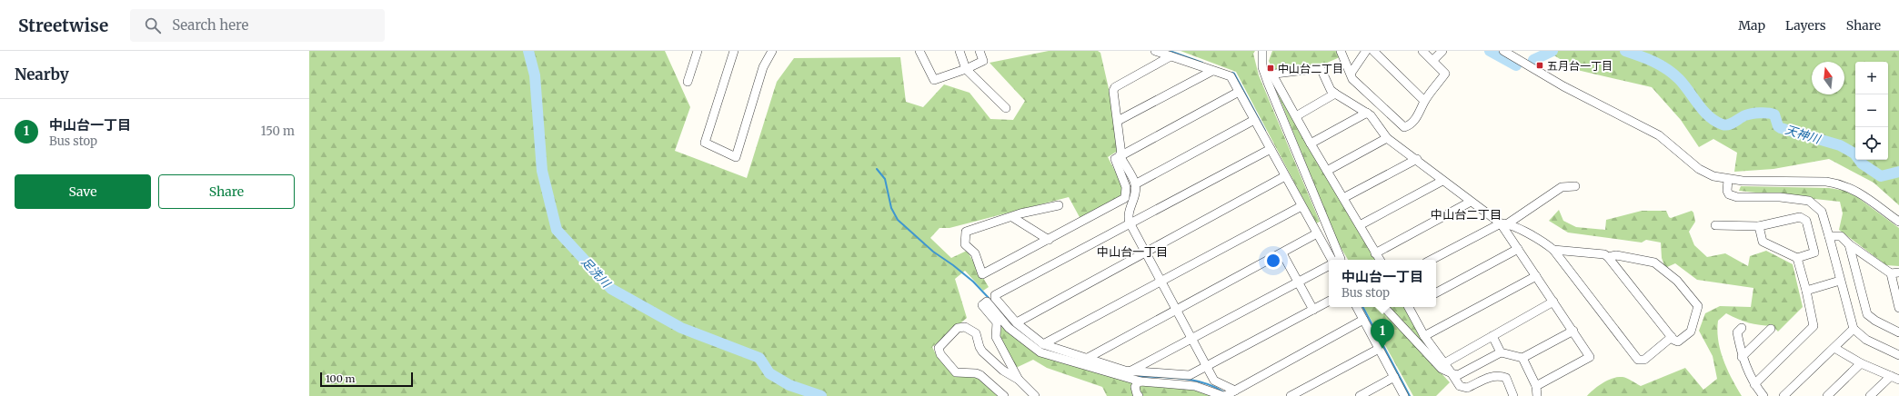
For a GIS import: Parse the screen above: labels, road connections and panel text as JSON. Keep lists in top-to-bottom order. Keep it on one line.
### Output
{"districts":["中山台二丁目","中山台一丁目"],"water":["天神川","足洗川"],"places":{"transit":["五月台一丁目","中山台二丁目"]},"scale_bar":"100 m","north":"top","page":{"header":"Streetwise","search":"Search here","nav":["Map","Layers","Share"],"heading":"Nearby","map_buttons":["+","−"],"list":[{"mark":"1","name":"中山台一丁目","note":"Bus stop","value":"150 m"}],"buttons":["Save","Share"],"popup":["中山台一丁目","Bus stop"],"pins":"1","scale":"100 m"}}
